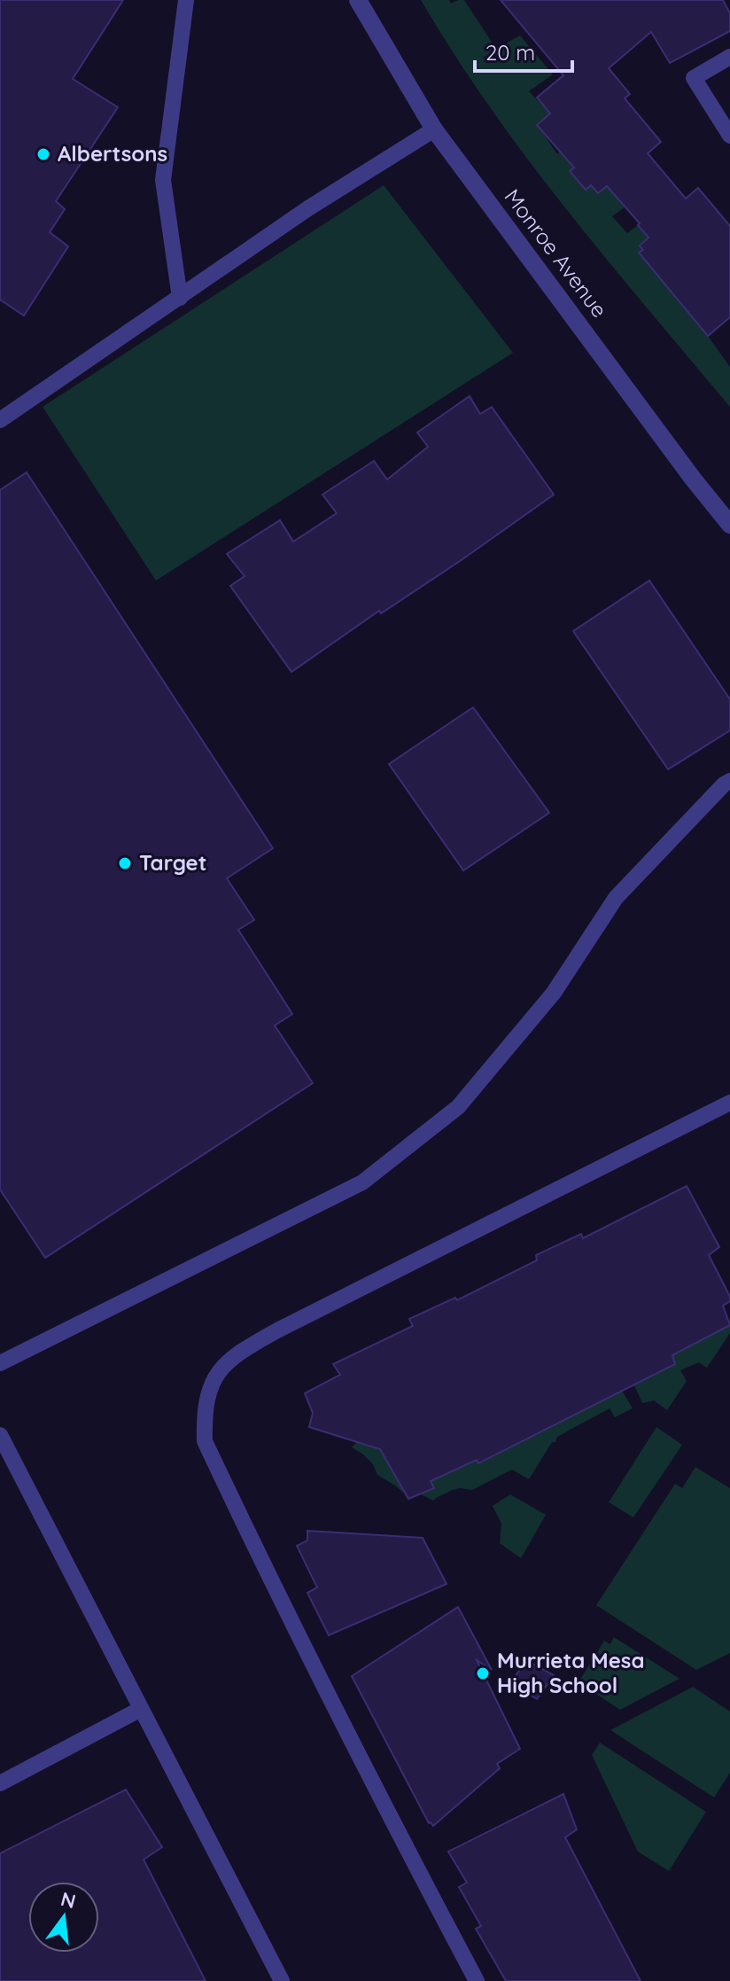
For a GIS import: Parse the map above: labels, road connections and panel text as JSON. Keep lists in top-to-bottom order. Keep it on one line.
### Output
{"streets":{"street":["Monroe Avenue"]},"places":["Albertsons","Target","Murrieta Mesa High School"],"scale_bar":"20 m","north":"top"}
